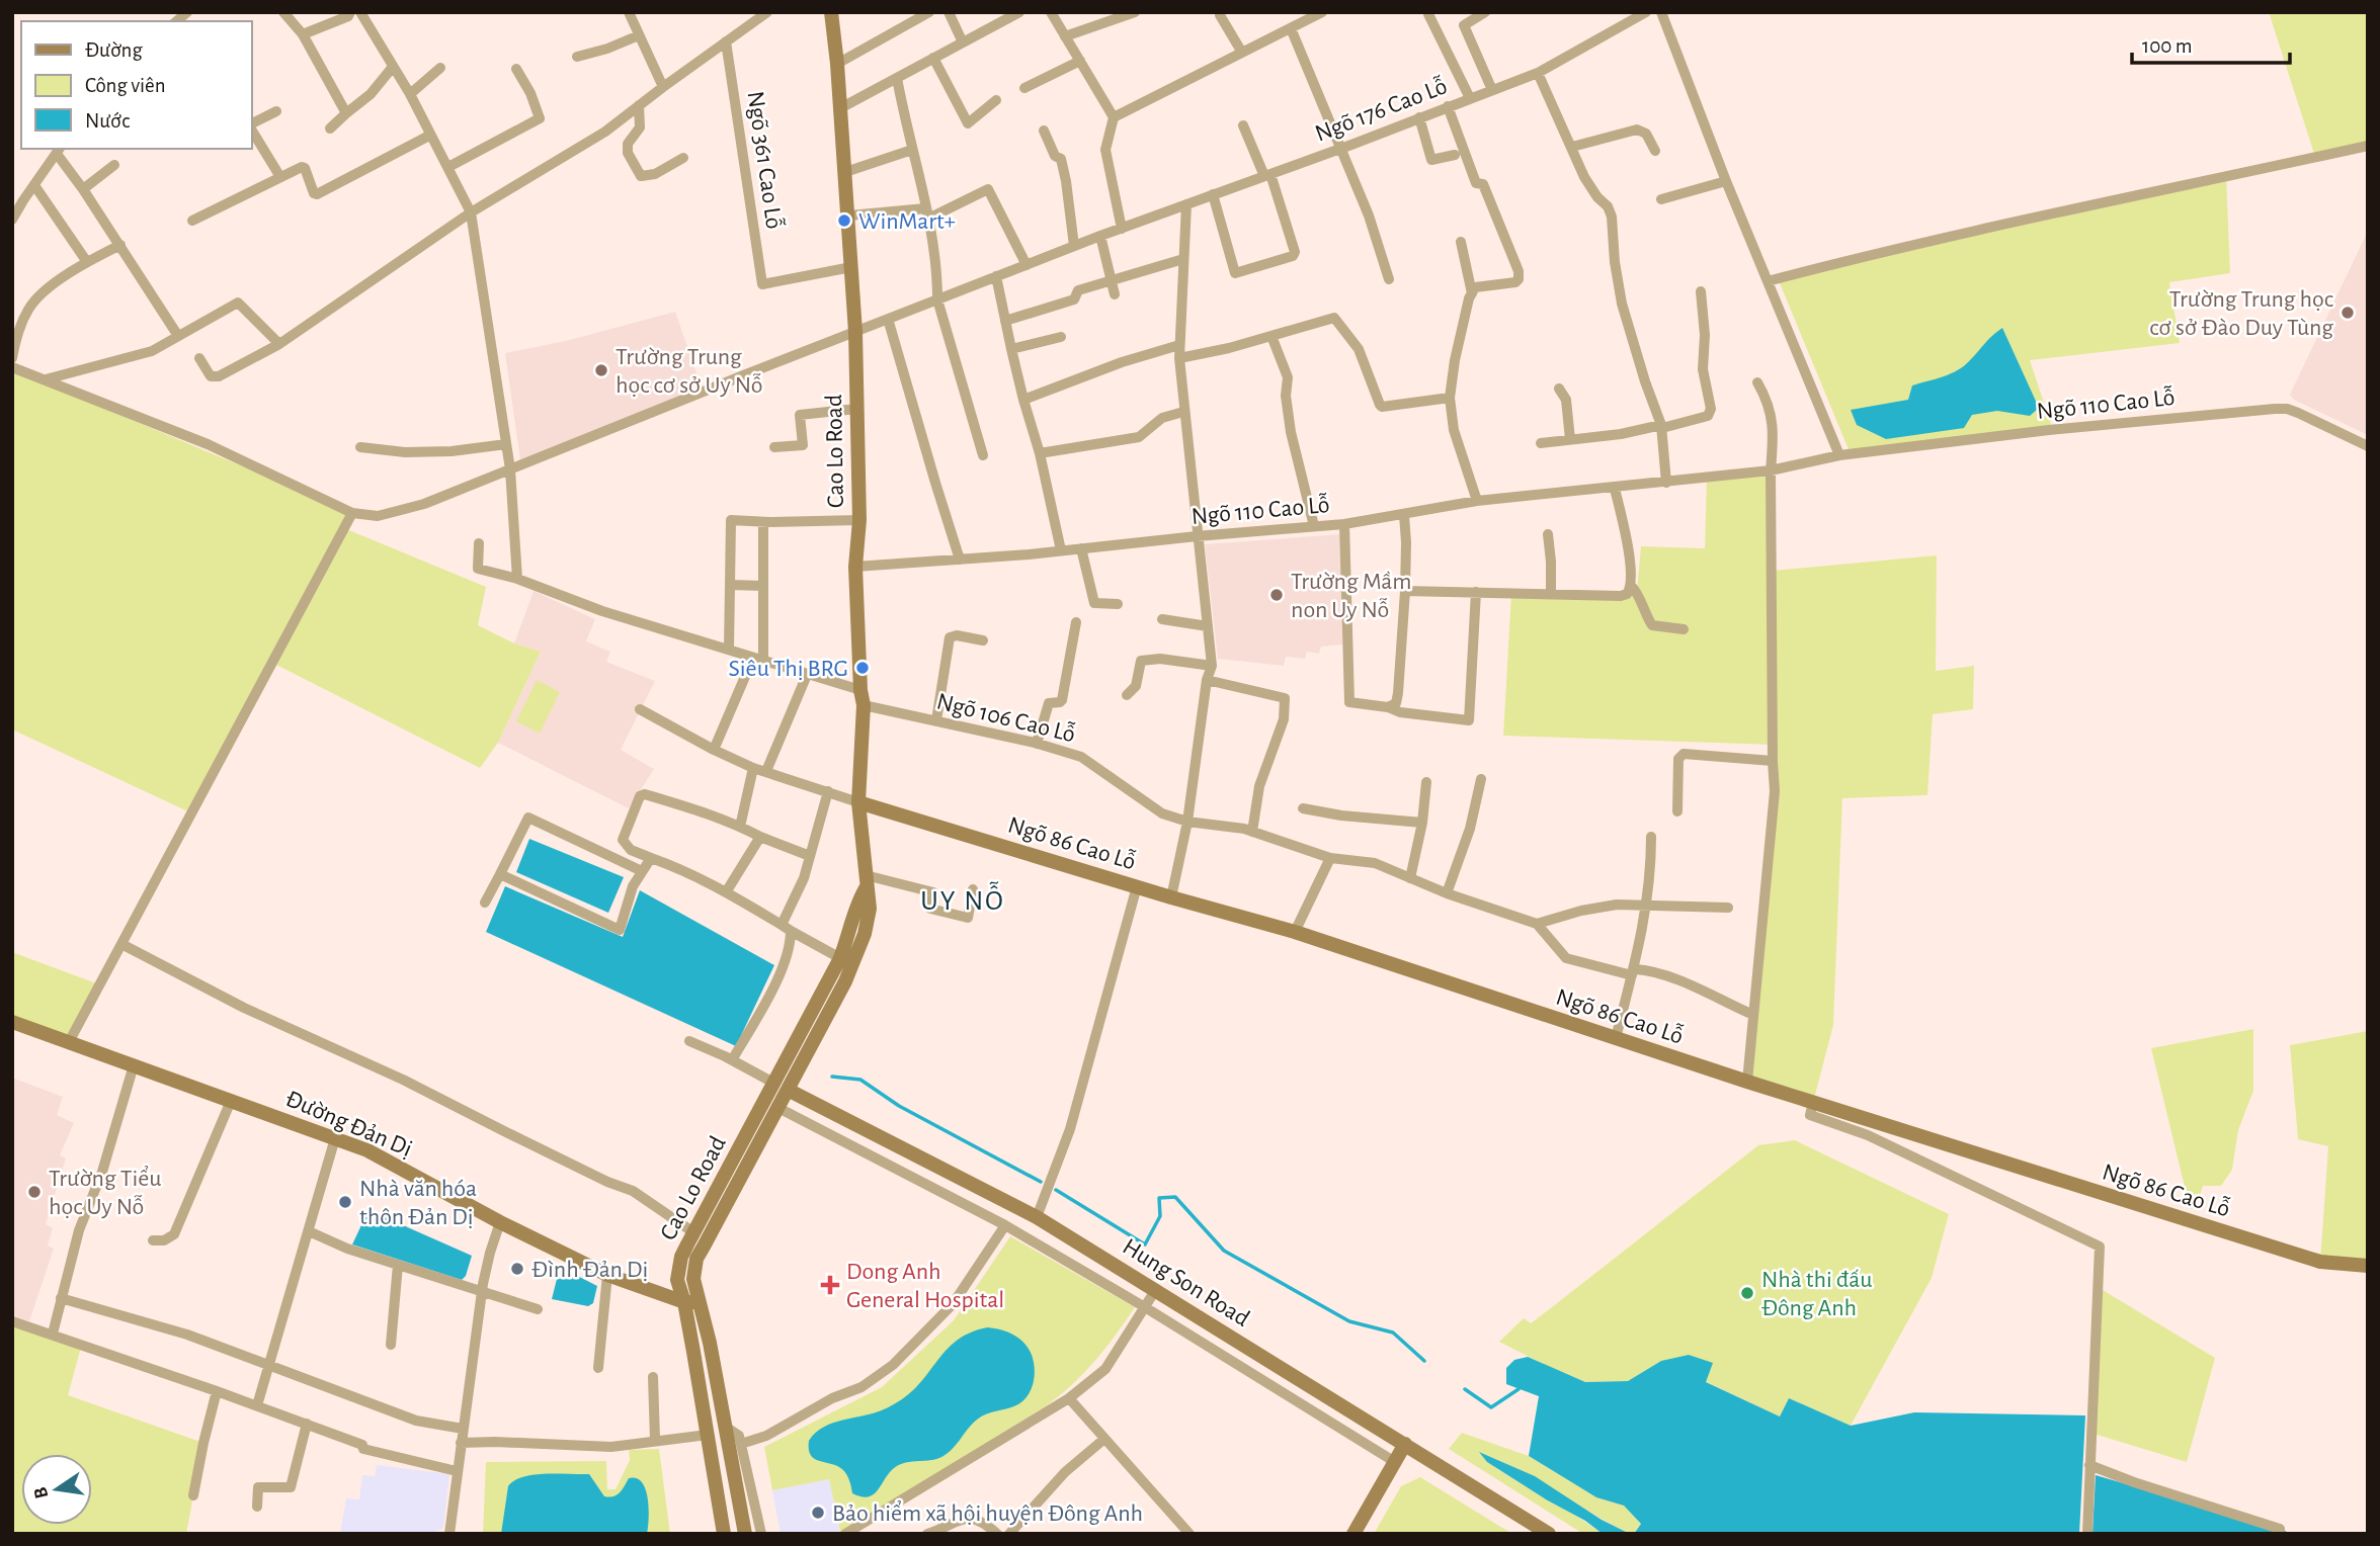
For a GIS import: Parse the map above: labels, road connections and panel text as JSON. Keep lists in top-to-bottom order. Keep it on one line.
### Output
{"streets":{"street":["Ngõ 176 Cao Lỗ","Ngõ 361 Cao Lỗ","Ngõ 110 Cao Lỗ","Cao Lo Road","Ngõ 106 Cao Lỗ","Ngõ 86 Cao Lỗ","Đường Đản Dị","Hung Son Road"]},"crossings":[["Ngõ 176 Cao Lỗ","Cao Lo Road"],["Ngõ 361 Cao Lỗ","Cao Lo Road"],["Ngõ 110 Cao Lỗ","Cao Lo Road"],["Cao Lo Road","Ngõ 106 Cao Lỗ"],["Cao Lo Road","Ngõ 86 Cao Lỗ"],["Cao Lo Road","Đường Đản Dị"],["Cao Lo Road","Hung Son Road"]],"districts":["UY NỖ"],"places":{"other":["WinMart+","Trường Trung học cơ sở Đào Duy Tùng","Trường Trung học cơ sở Uy Nỗ","Trường Mầm non Uy Nỗ","Siêu Thị BRG","Trường Tiểu học Uy Nỗ","Nhà văn hóa thôn Đản Dị","Đình Đản Dị","Nhà thi đấu Đông Anh","Bảo hiểm xã hội huyện Đông Anh"],"health":["Dong Anh General Hospital"]},"legend":["Đường","Công viên","Nước"],"scale_bar":"100 m","north":"left"}
